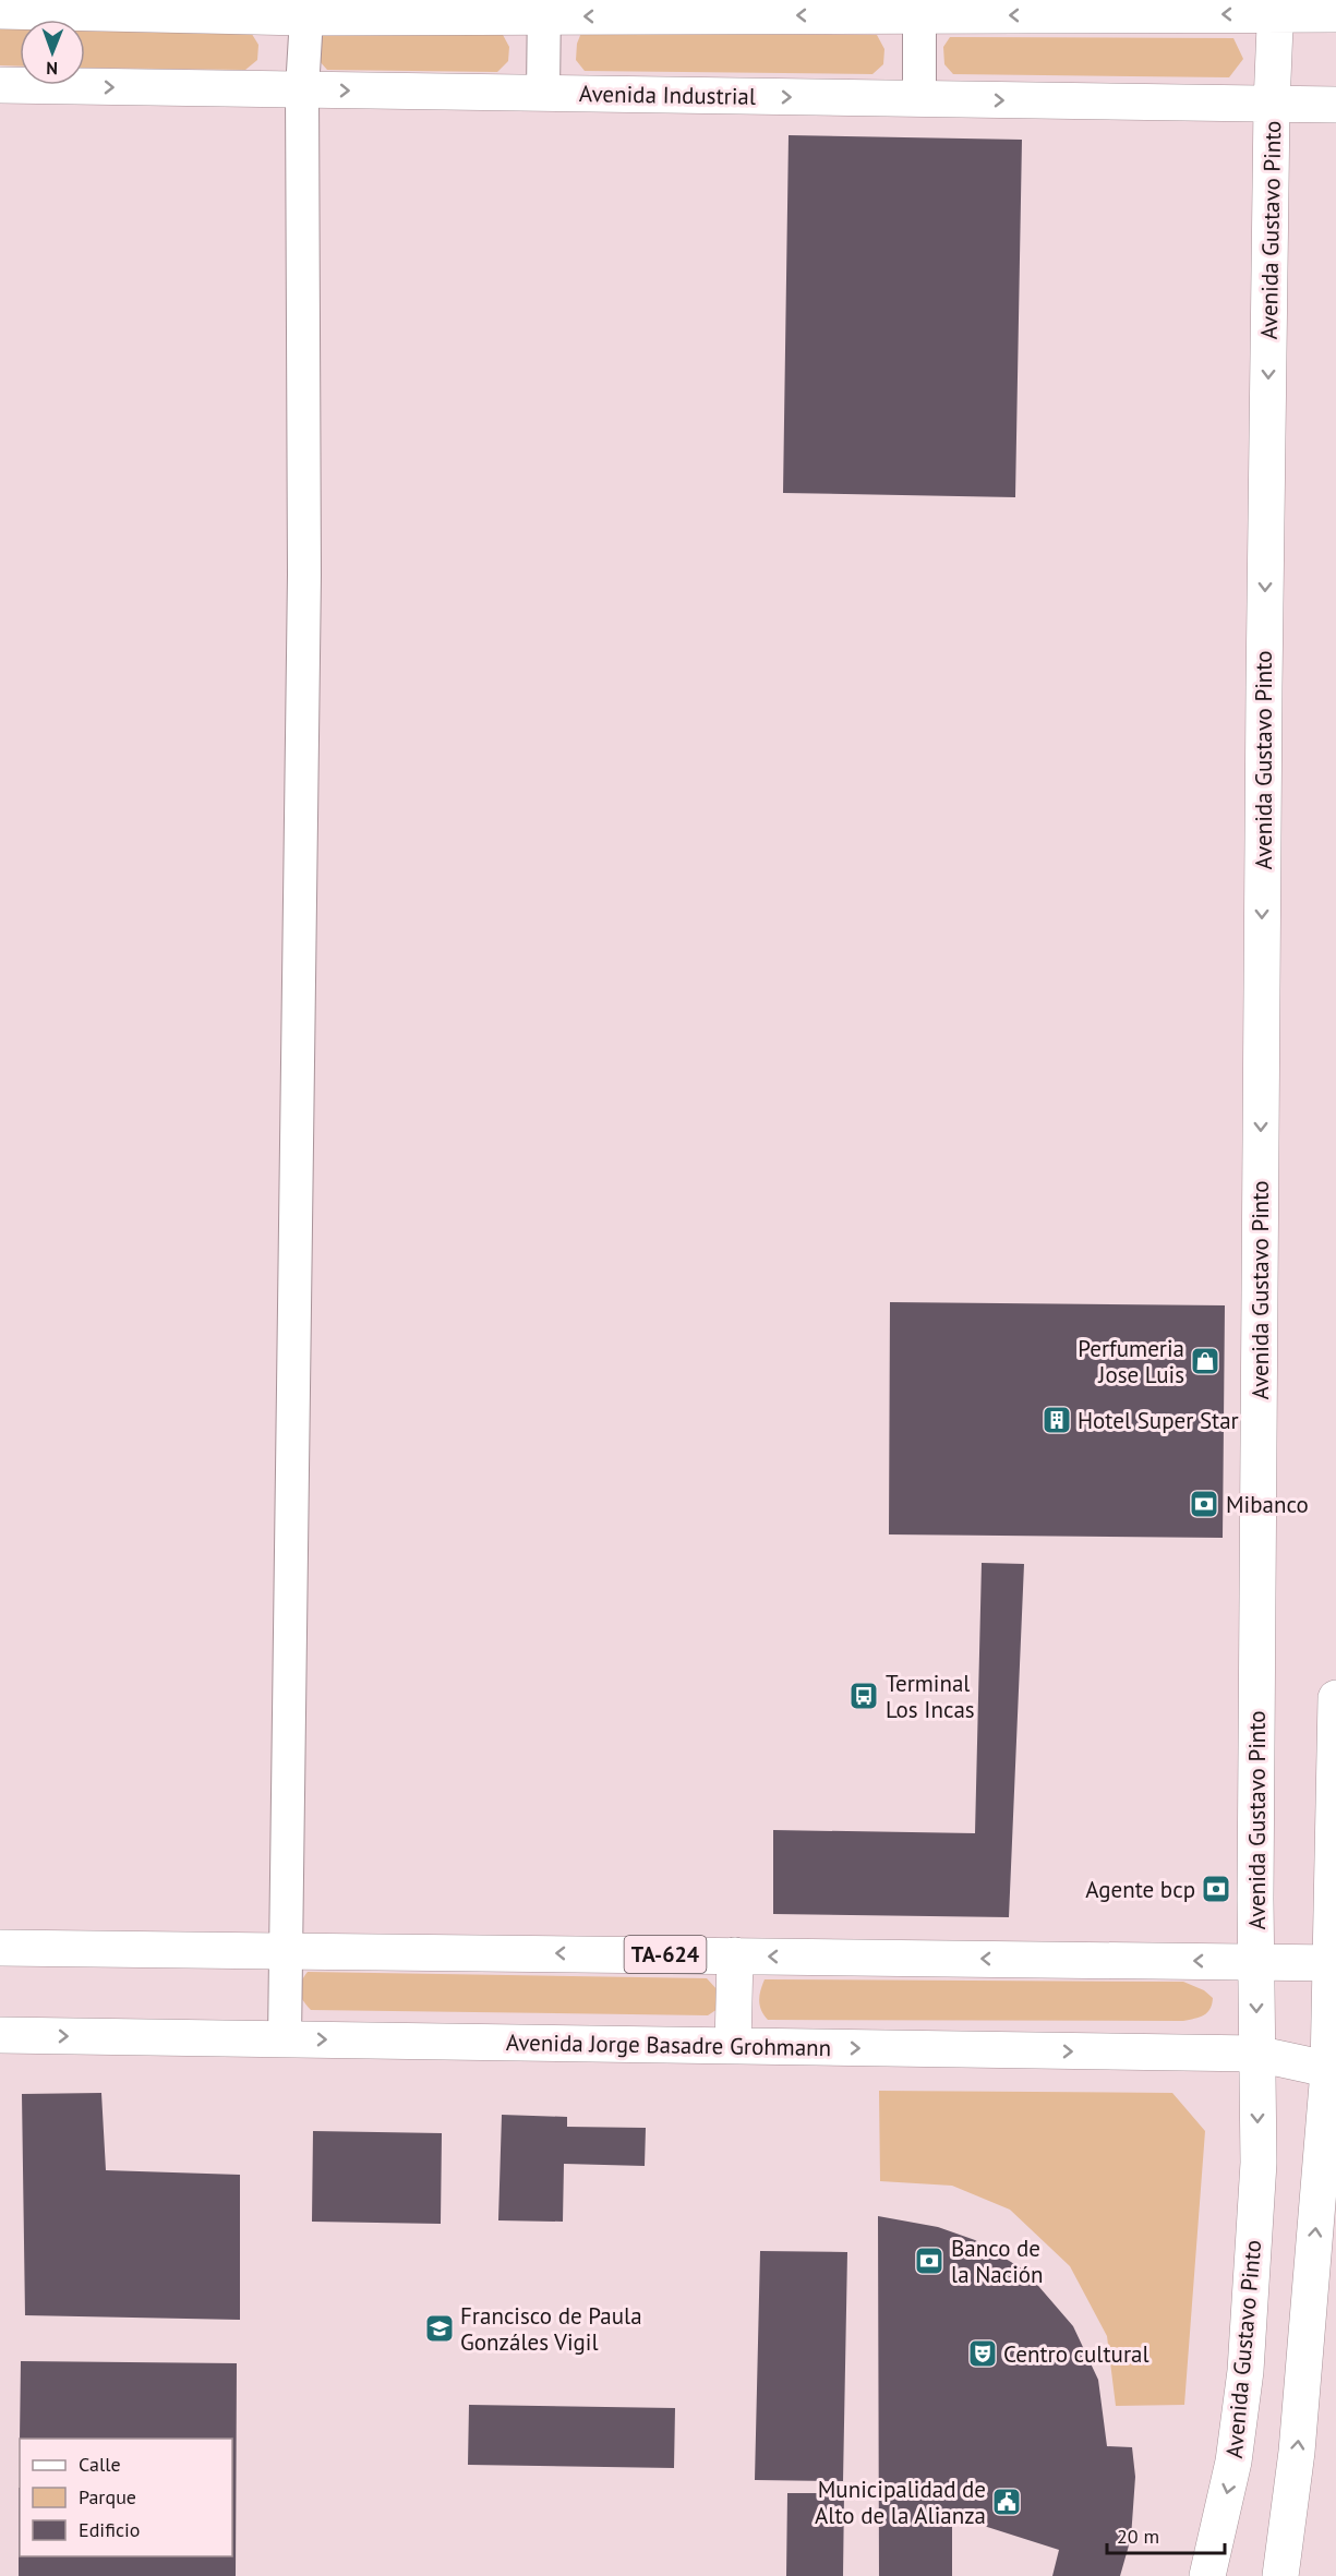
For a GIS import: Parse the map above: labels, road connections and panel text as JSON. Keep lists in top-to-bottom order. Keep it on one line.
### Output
{"streets":{"main road":["Avenida Industrial","Avenida Gustavo Pinto","TA-624","Avenida Jorge Basadre Grohmann"]},"crossings":[["Avenida Industrial","Avenida Gustavo Pinto"],["Avenida Gustavo Pinto","TA-624"],["Avenida Gustavo Pinto","Avenida Jorge Basadre Grohmann"]],"places":{"shop":["Perfumeria Jose Luis"],"building":["Hotel Super Star"],"bank":["Mibanco","Agente bcp","Banco de la Nación"],"bus stop":["Terminal Los Incas"],"school or university":["Francisco de Paula Gonzáles Vigil"],"theatre":["Centro cultural"],"public building":["Municipalidad de Alto de la Alianza"]},"legend":["Calle","Parque","Edificio"],"scale_bar":"20 m","north":"bottom"}
